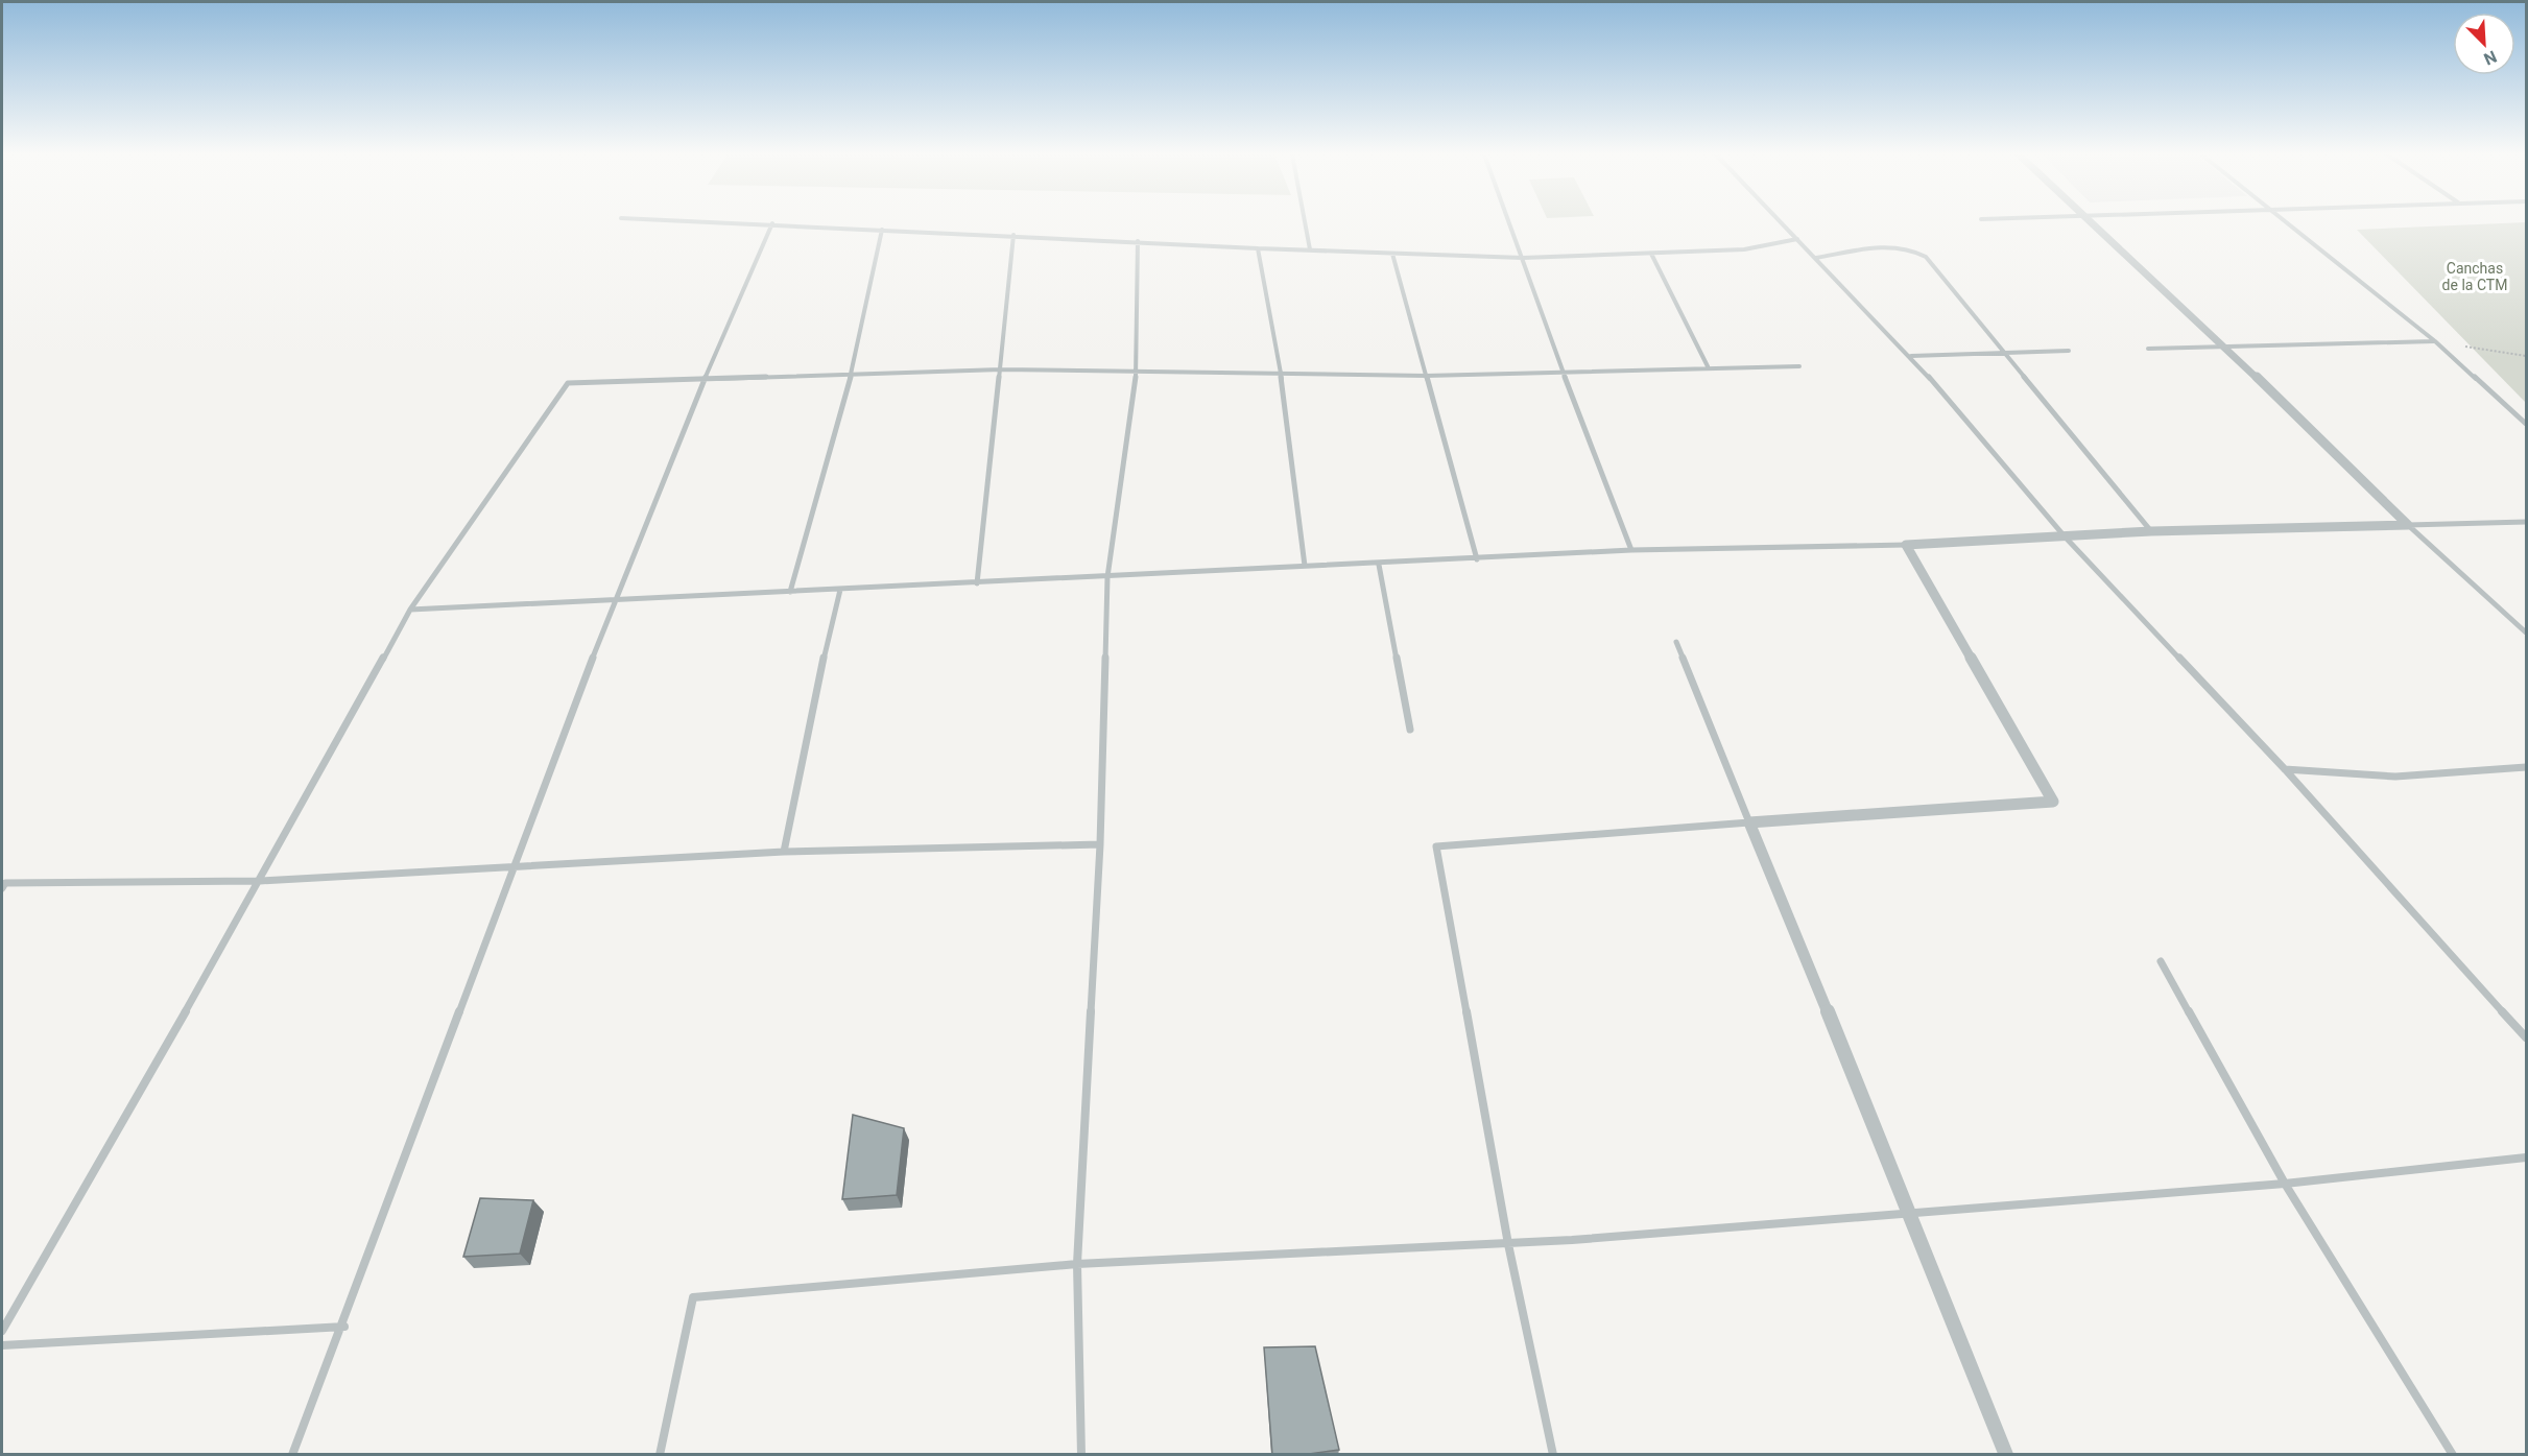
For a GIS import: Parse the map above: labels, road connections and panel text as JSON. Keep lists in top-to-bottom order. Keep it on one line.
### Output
{"parks":["Canchas de la CTM"],"north":"bottom right"}
